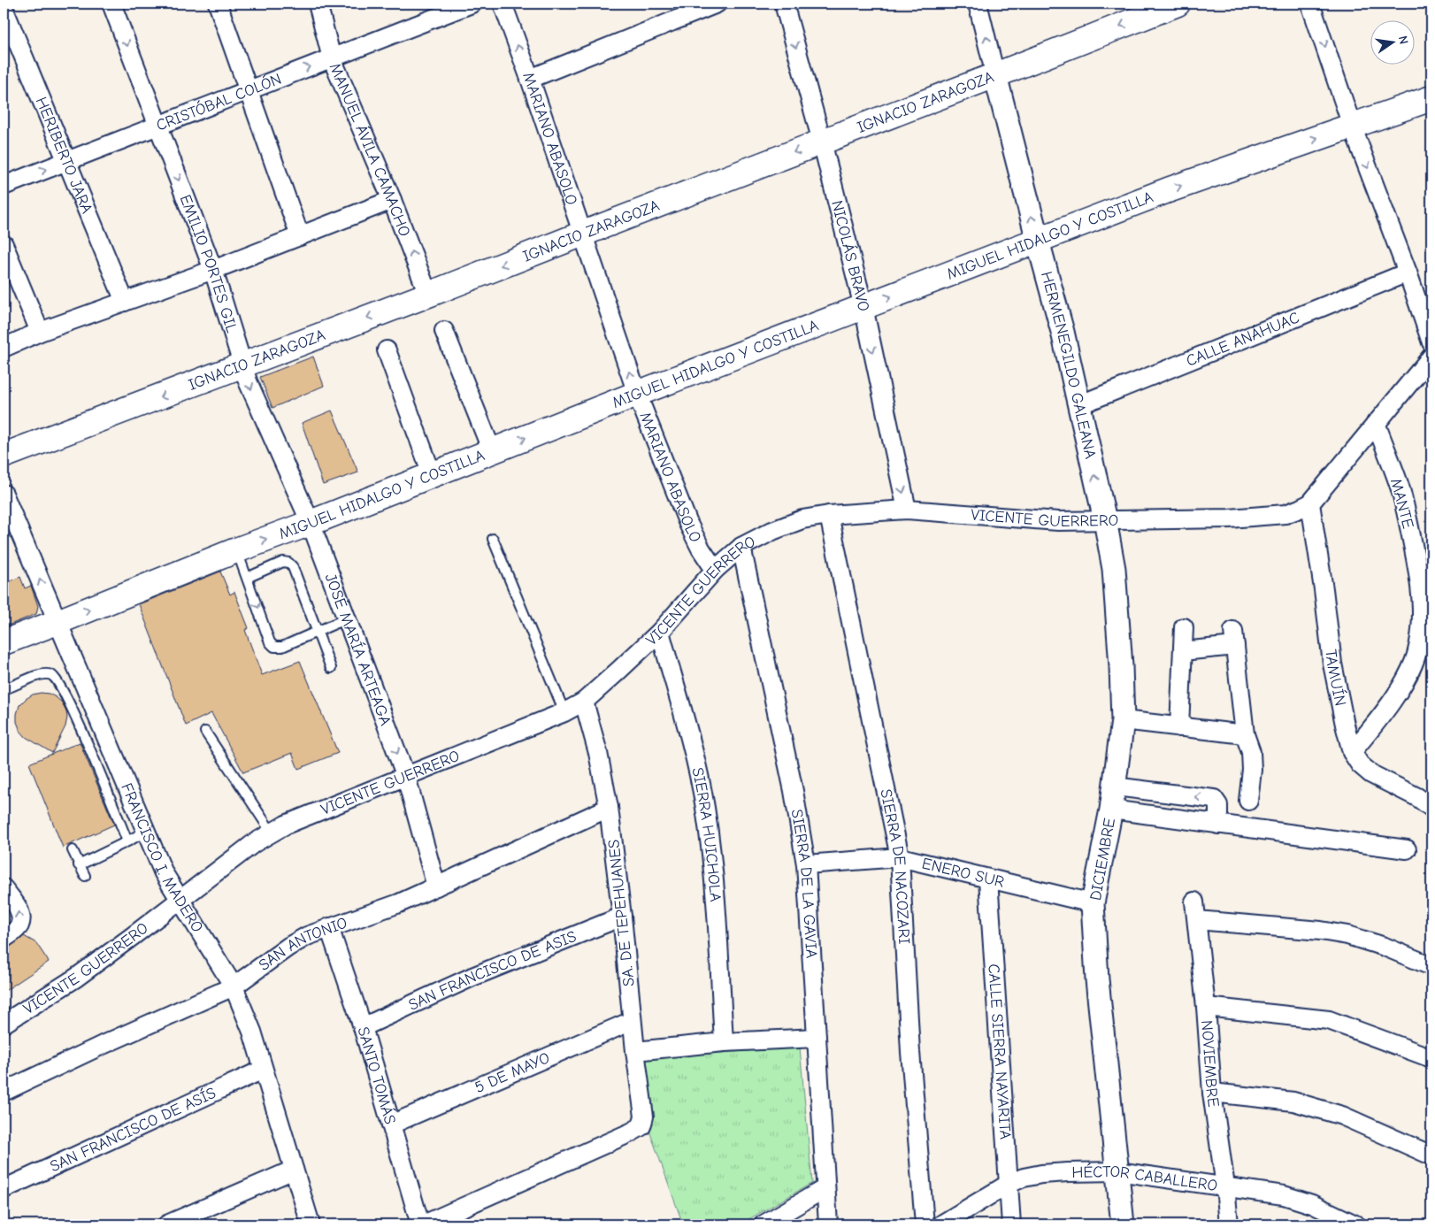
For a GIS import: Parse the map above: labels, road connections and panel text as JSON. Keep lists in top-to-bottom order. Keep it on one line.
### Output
{"streets":{"main road":["IGNACIO ZARAGOZA","MIGUEL HIDALGO Y COSTILLA"],"street":["CRISTÓBAL COLÓN","MARIANO ABASOLO","MANUEL ÁVILA CAMACHO","HERIBERTO JARA","NICOLÁS BRAVO","EMILIO PORTES GIL","CALLE ANÁHUAC","HERMENEGILDO GALEANA","MANTE","VICENTE GUERRERO","JOSÉ MARÍA ARTEAGA","TAMUÍN","SIERRA HUICHOLA","FRANCISCO I. MADERO","DICIEMBRE","SIERRA DE NACOZARI","ENERO SUR","SIERRA DE LA GAVIA","SA. DE TEPEHUANES","SAN ANTONIO","SAN FRANCISCO DE ASIS","CALLE SIERRA NAYARITA","NOVIEMBRE","5 DE MAYO","SANTO TOMÁS","SAN FRANCISCO DE ASÍS","HÉCTOR CABALLERO"]},"crossings":[["CRISTÓBAL COLÓN","MANUEL ÁVILA CAMACHO"],["CRISTÓBAL COLÓN","HERIBERTO JARA"],["CRISTÓBAL COLÓN","EMILIO PORTES GIL"],["IGNACIO ZARAGOZA","MARIANO ABASOLO"],["IGNACIO ZARAGOZA","MANUEL ÁVILA CAMACHO"],["IGNACIO ZARAGOZA","NICOLÁS BRAVO"],["IGNACIO ZARAGOZA","EMILIO PORTES GIL"],["IGNACIO ZARAGOZA","HERMENEGILDO GALEANA"],["MARIANO ABASOLO","MIGUEL HIDALGO Y COSTILLA"],["MARIANO ABASOLO","VICENTE GUERRERO"],["MIGUEL HIDALGO Y COSTILLA","NICOLÁS BRAVO"],["MIGUEL HIDALGO Y COSTILLA","EMILIO PORTES GIL"],["MIGUEL HIDALGO Y COSTILLA","HERMENEGILDO GALEANA"],["MIGUEL HIDALGO Y COSTILLA","JOSÉ MARÍA ARTEAGA"],["MIGUEL HIDALGO Y COSTILLA","FRANCISCO I. MADERO"],["NICOLÁS BRAVO","VICENTE GUERRERO"],["EMILIO PORTES GIL","JOSÉ MARÍA ARTEAGA"],["CALLE ANÁHUAC","HERMENEGILDO GALEANA"],["HERMENEGILDO GALEANA","VICENTE GUERRERO"],["HERMENEGILDO GALEANA","DICIEMBRE"],["MANTE","VICENTE GUERRERO"],["MANTE","TAMUÍN"],["VICENTE GUERRERO","JOSÉ MARÍA ARTEAGA"],["VICENTE GUERRERO","TAMUÍN"],["VICENTE GUERRERO","SIERRA HUICHOLA"],["VICENTE GUERRERO","FRANCISCO I. MADERO"],["VICENTE GUERRERO","DICIEMBRE"],["VICENTE GUERRERO","SIERRA DE NACOZARI"],["VICENTE GUERRERO","SIERRA DE LA GAVIA"],["VICENTE GUERRERO","SA. DE TEPEHUANES"],["JOSÉ MARÍA ARTEAGA","SAN ANTONIO"],["FRANCISCO I. MADERO","SAN ANTONIO"],["FRANCISCO I. MADERO","SAN FRANCISCO DE ASÍS"],["DICIEMBRE","ENERO SUR"],["DICIEMBRE","HÉCTOR CABALLERO"],["SIERRA DE NACOZARI","ENERO SUR"],["ENERO SUR","SIERRA DE LA GAVIA"],["ENERO SUR","CALLE SIERRA NAYARITA"],["SA. DE TEPEHUANES","SAN ANTONIO"],["SA. DE TEPEHUANES","SAN FRANCISCO DE ASIS"],["SA. DE TEPEHUANES","5 DE MAYO"],["SAN ANTONIO","SANTO TOMÁS"],["SAN FRANCISCO DE ASIS","SANTO TOMÁS"],["CALLE SIERRA NAYARITA","HÉCTOR CABALLERO"],["NOVIEMBRE","HÉCTOR CABALLERO"],["5 DE MAYO","SANTO TOMÁS"]],"one_way":["IGNACIO ZARAGOZA","MARIANO ABASOLO","MIGUEL HIDALGO Y COSTILLA","NICOLÁS BRAVO","HERMENEGILDO GALEANA","JOSÉ MARÍA ARTEAGA"],"north":"right"}
